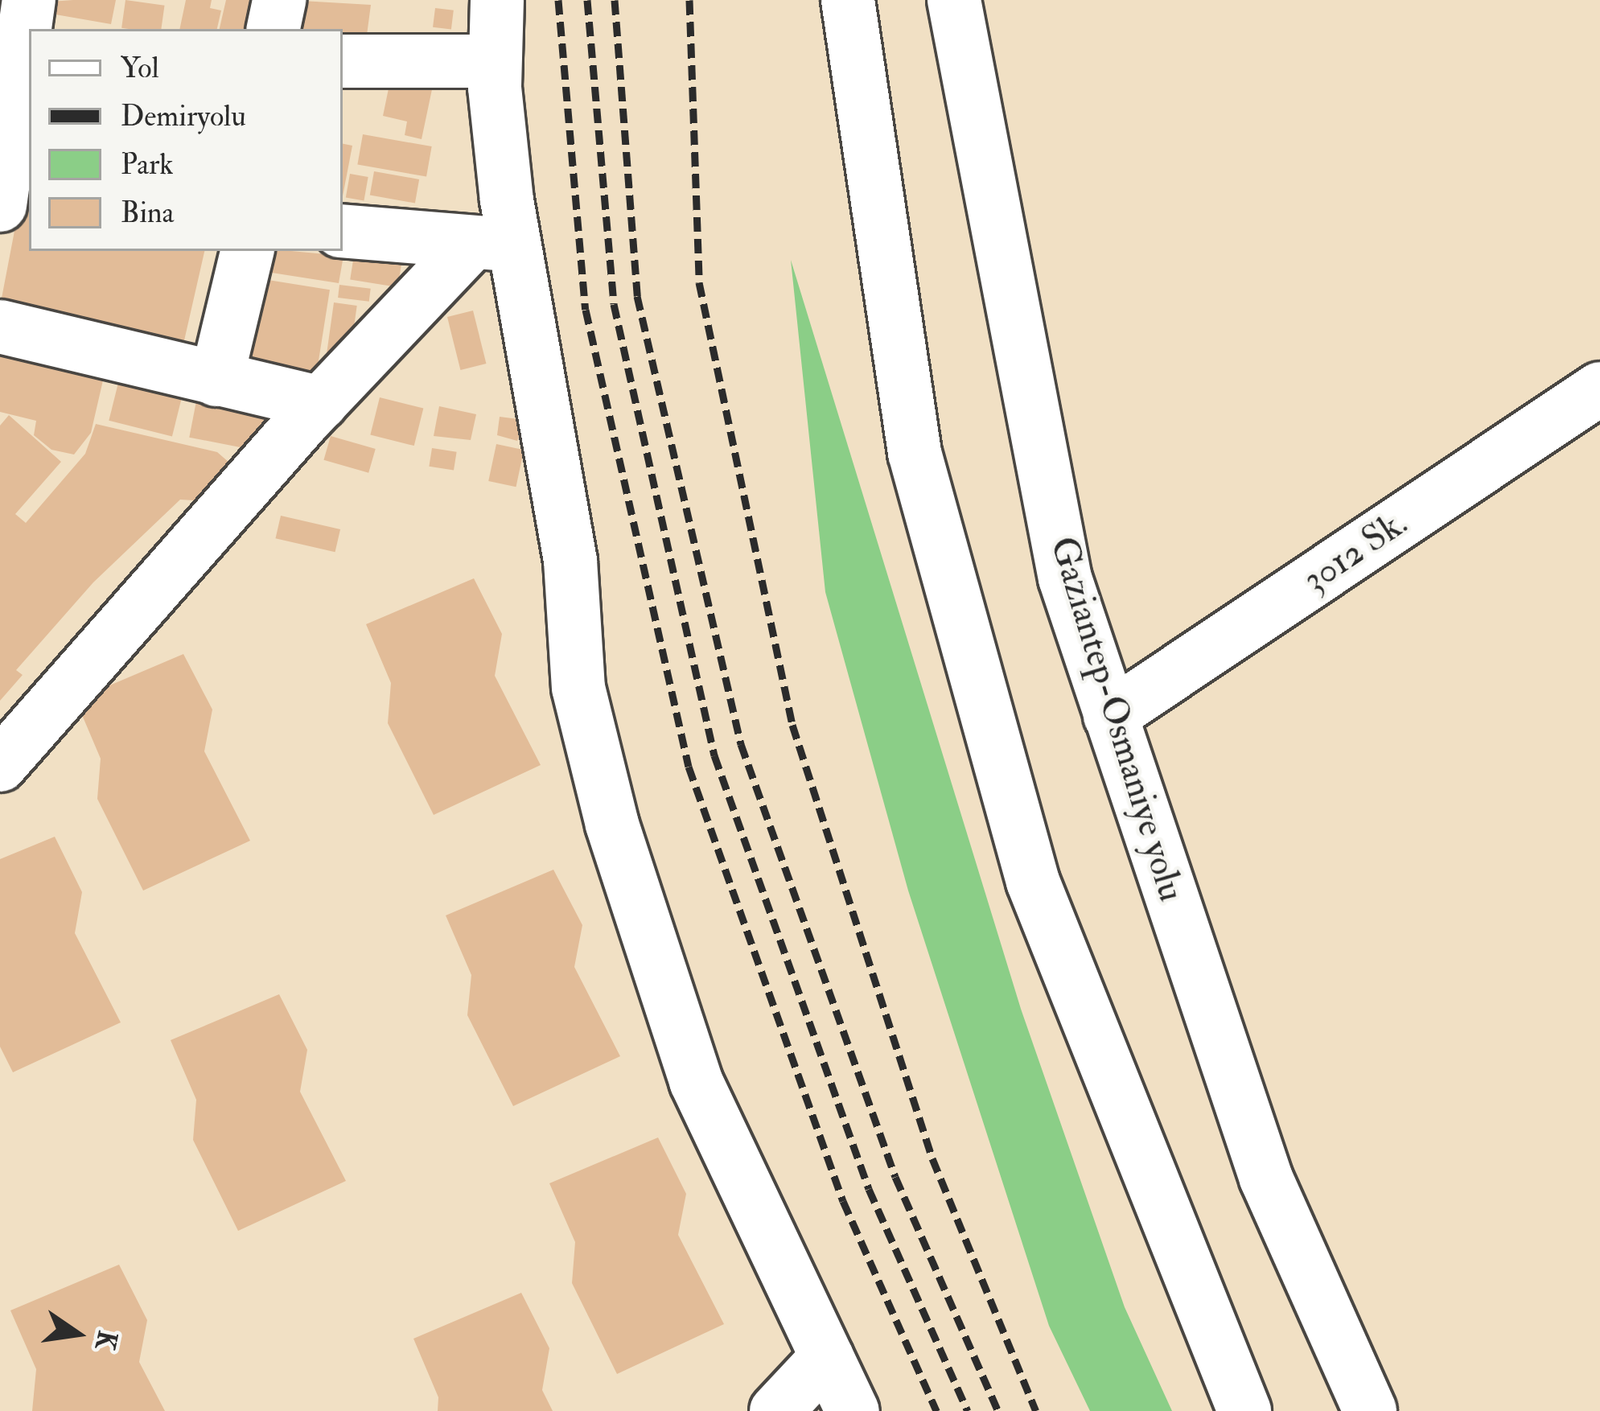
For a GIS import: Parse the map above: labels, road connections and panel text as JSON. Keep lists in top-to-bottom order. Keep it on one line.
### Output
{"streets":{"main road":["3012 Sk.","Gaziantep-Osmaniye yolu"]},"crossings":[["3012 Sk.","Gaziantep-Osmaniye yolu"]],"legend":["Yol","Demiryolu","Park","Bina"],"north":"right"}
